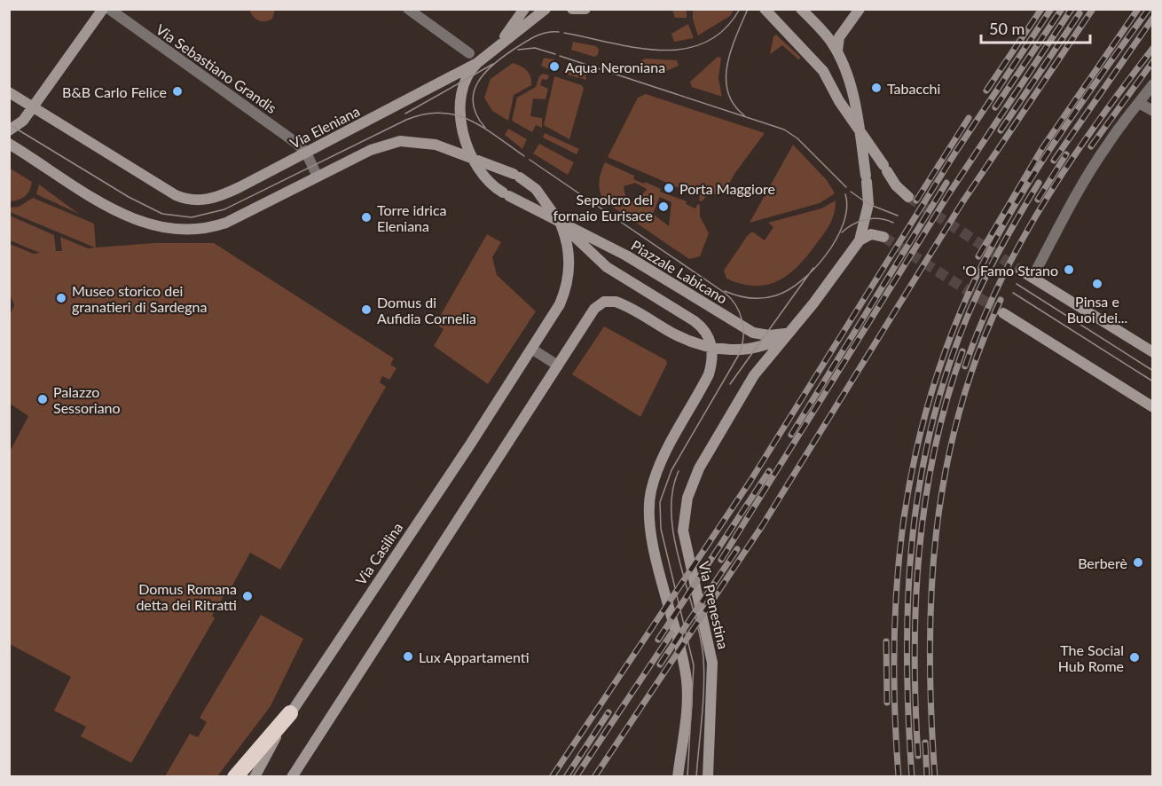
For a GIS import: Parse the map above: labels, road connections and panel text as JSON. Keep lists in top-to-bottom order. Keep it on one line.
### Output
{"streets":{"main road":["Via Eleniana","Piazzale Labicano","Via Casilina","Via Prenestina"],"street":["Via Sebastiano Grandis"]},"crossings":[["Via Sebastiano Grandis","Via Eleniana"],["Via Eleniana","Piazzale Labicano"],["Piazzale Labicano","Via Casilina"],["Piazzale Labicano","Via Prenestina"]],"places":["Aqua Neroniana","Tabacchi","B&B Carlo Felice","Porta Maggiore","Sepolcro del fornaio Eurisace","Torre idrica Eleniana","'O Famo Strano","Pinsa e Buoi dei...","Museo storico dei granatieri di Sardegna","Domus di Aufidia Cornelia","Palazzo Sessoriano","Berberè","Domus Romana detta dei Ritratti","Lux Appartamenti","The Social Hub Rome"],"scale_bar":"50 m"}
